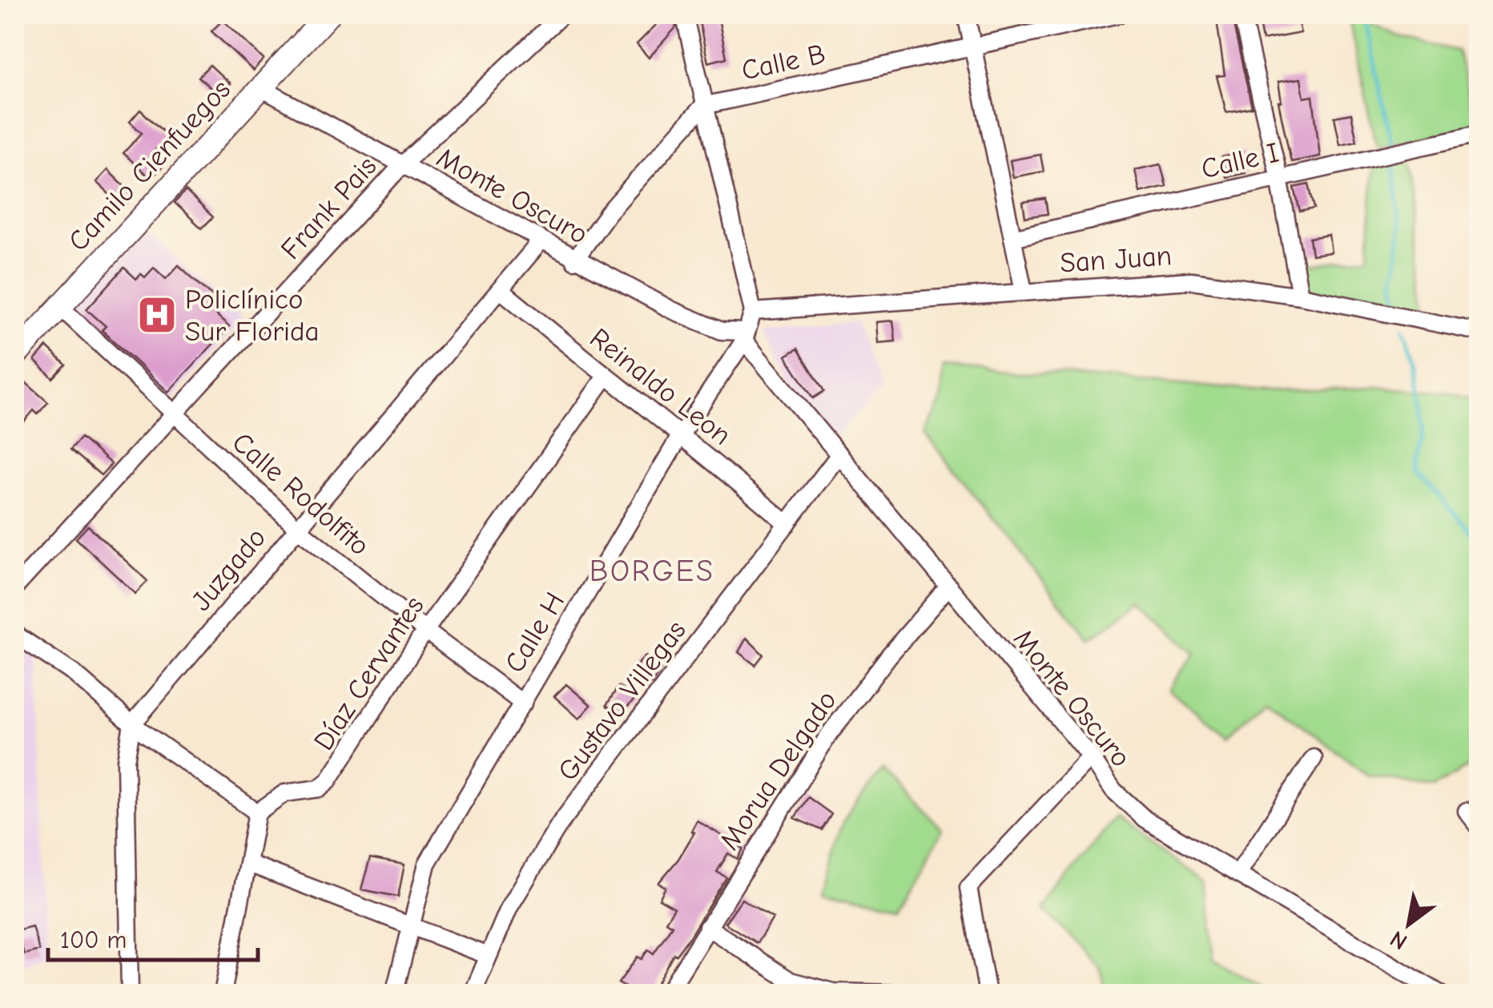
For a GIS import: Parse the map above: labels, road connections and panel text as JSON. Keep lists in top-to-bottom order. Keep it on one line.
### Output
{"streets":{"street":["Calle B","Calle I","Camilo Cienfuegos","Monte Oscuro","Frank Pais","San Juan","Reinaldo Leon","Calle Rodolfito","Juzgado","Calle H","Díaz Cervantes","Gustavo Villegas","Morua Delgado"]},"crossings":[["Camilo Cienfuegos","Monte Oscuro"],["Camilo Cienfuegos","Calle Rodolfito"],["Monte Oscuro","Frank Pais"],["Monte Oscuro","Juzgado"],["Monte Oscuro","Calle H"],["Monte Oscuro","Gustavo Villegas"],["Monte Oscuro","Morua Delgado"],["Frank Pais","Calle Rodolfito"],["San Juan","Calle H"],["Reinaldo Leon","Juzgado"],["Reinaldo Leon","Calle H"],["Reinaldo Leon","Díaz Cervantes"],["Reinaldo Leon","Gustavo Villegas"],["Calle Rodolfito","Juzgado"],["Calle Rodolfito","Calle H"],["Calle Rodolfito","Díaz Cervantes"]],"districts":["BORGES"],"places":{"hospital":["Policlínico Sur Florida"]},"scale_bar":"100 m","north":"bottom left"}
